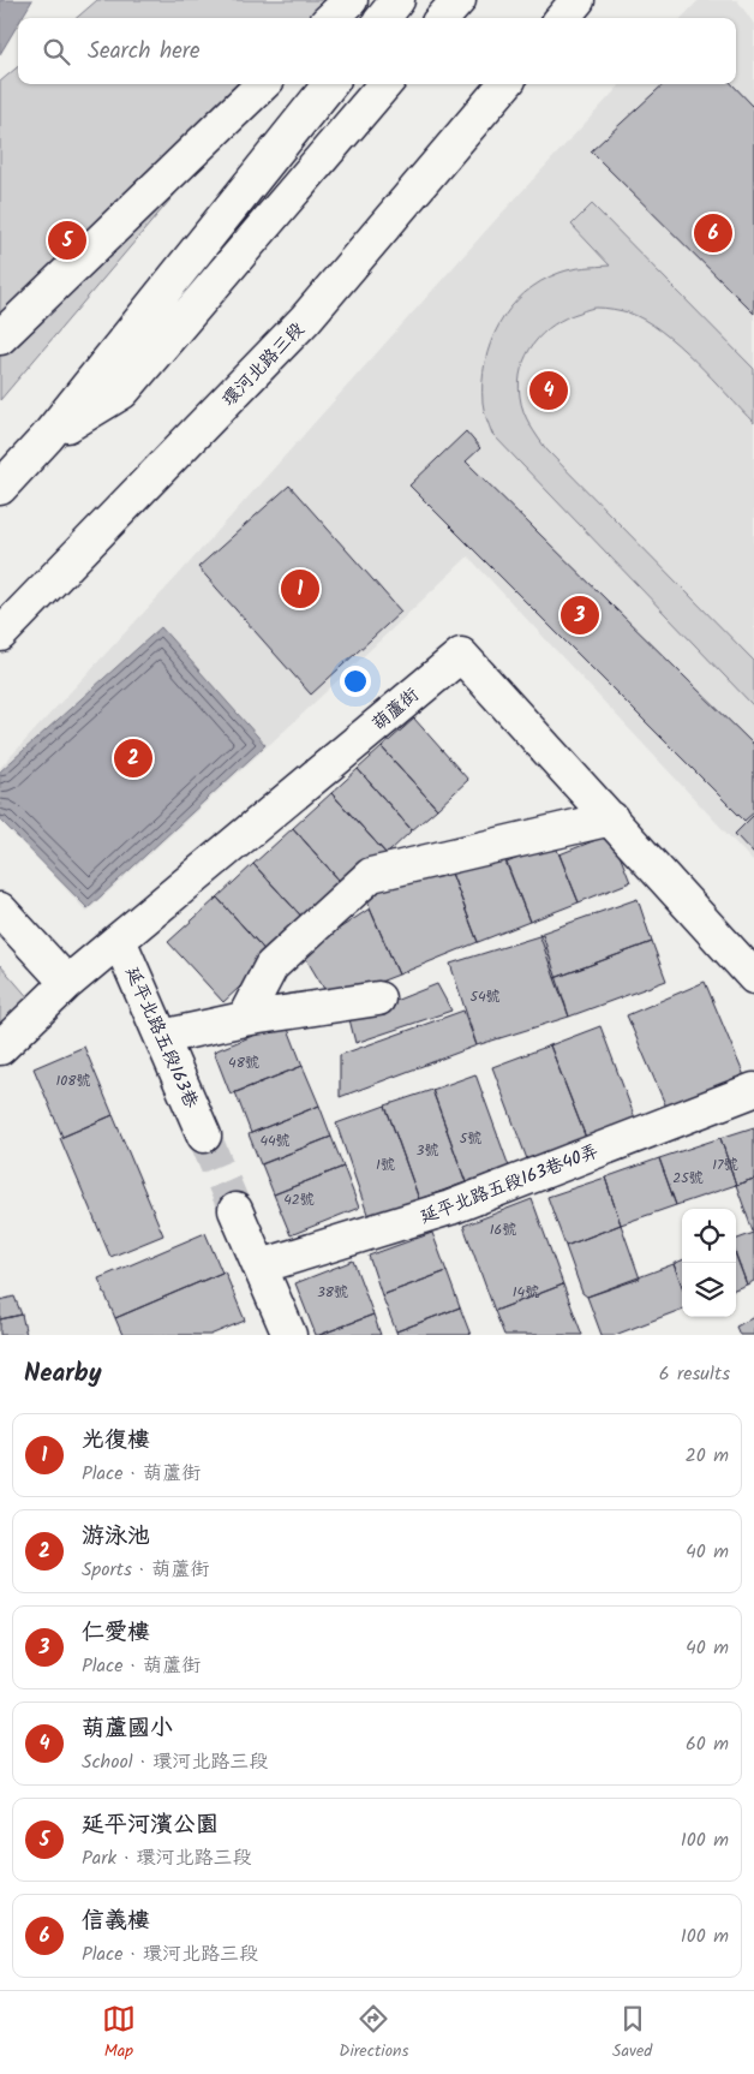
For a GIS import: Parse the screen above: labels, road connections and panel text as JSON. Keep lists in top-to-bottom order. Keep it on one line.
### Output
{"streets":{"main road":["環河北路三段","葫蘆街","延平北路五段163巷","延平北路五段163巷40弄"]},"crossings":[["葫蘆街","延平北路五段163巷"]],"house_numbers":["54號","48號","108號","5號","44號","3號","1號","17號","25號","42號","16號","38號","14號"],"page":{"search":"Search here","pins":["6","5","4","1","3","2"],"heading":["Nearby","6 results"],"list":[{"mark":"1","name":"光復樓","note":"Place · 葫蘆街","value":"20 m"},{"mark":"2","name":"游泳池","note":"Sports · 葫蘆街","value":"40 m"},{"mark":"3","name":"仁愛樓","note":"Place · 葫蘆街","value":"40 m"},{"mark":"4","name":"葫蘆國小","note":"School · 環河北路三段","value":"60 m"},{"mark":"5","name":"延平河濱公園","note":"Park · 環河北路三段","value":"100 m"},{"mark":"6","name":"信義樓","note":"Place · 環河北路三段","value":"100 m"}],"nav":["Map","Directions","Saved"]}}
